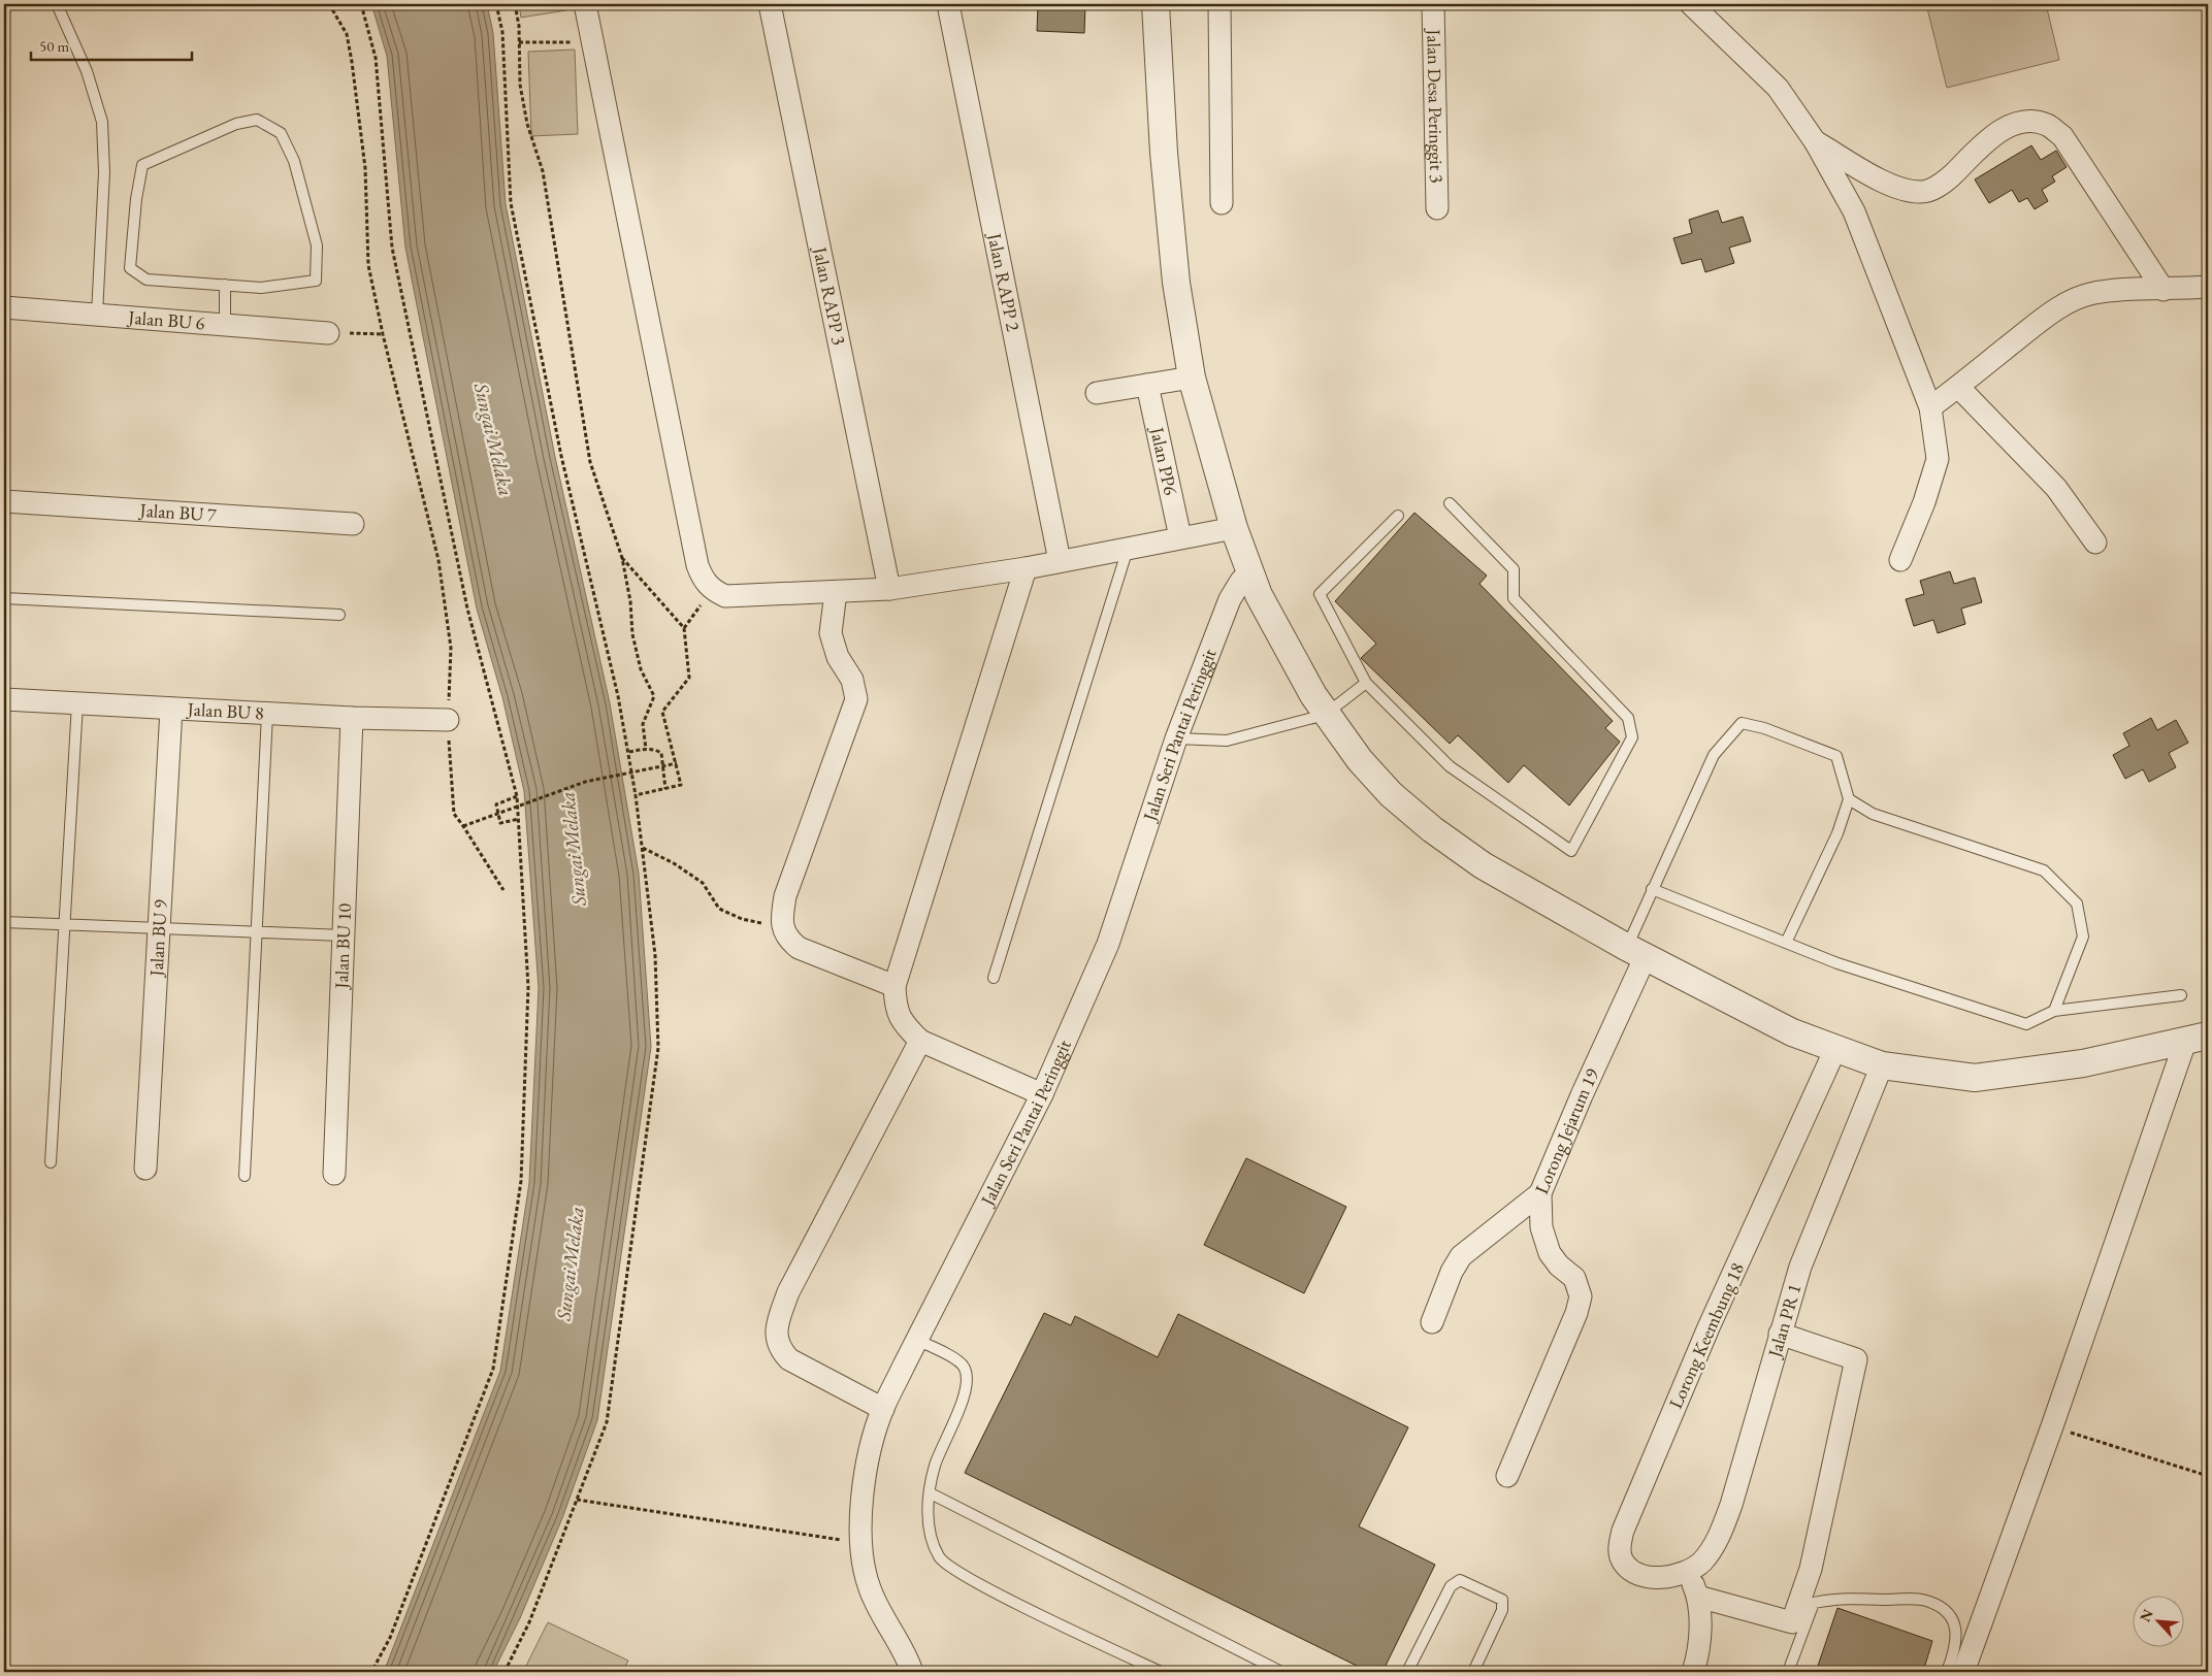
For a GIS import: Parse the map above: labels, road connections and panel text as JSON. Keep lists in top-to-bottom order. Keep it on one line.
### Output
{"streets":{"street":["Jalan Desa Peringgit 3","Jalan RAPP 2","Jalan RAPP 3","Jalan BU 6","Jalan PP6","Jalan BU 7","Jalan BU 8","Jalan Seri Pantai Peringgit","Jalan BU 9","Jalan BU 10","Lorong Jejarum 19","Jalan PR 1","Lorong Keembung 18"]},"crossings":[["Jalan BU 8","Jalan BU 9"],["Jalan BU 8","Jalan BU 10"],["Jalan PR 1","Lorong Keembung 18"]],"water":["Sungai Melaka"],"scale_bar":"50 m","north":"top left"}
